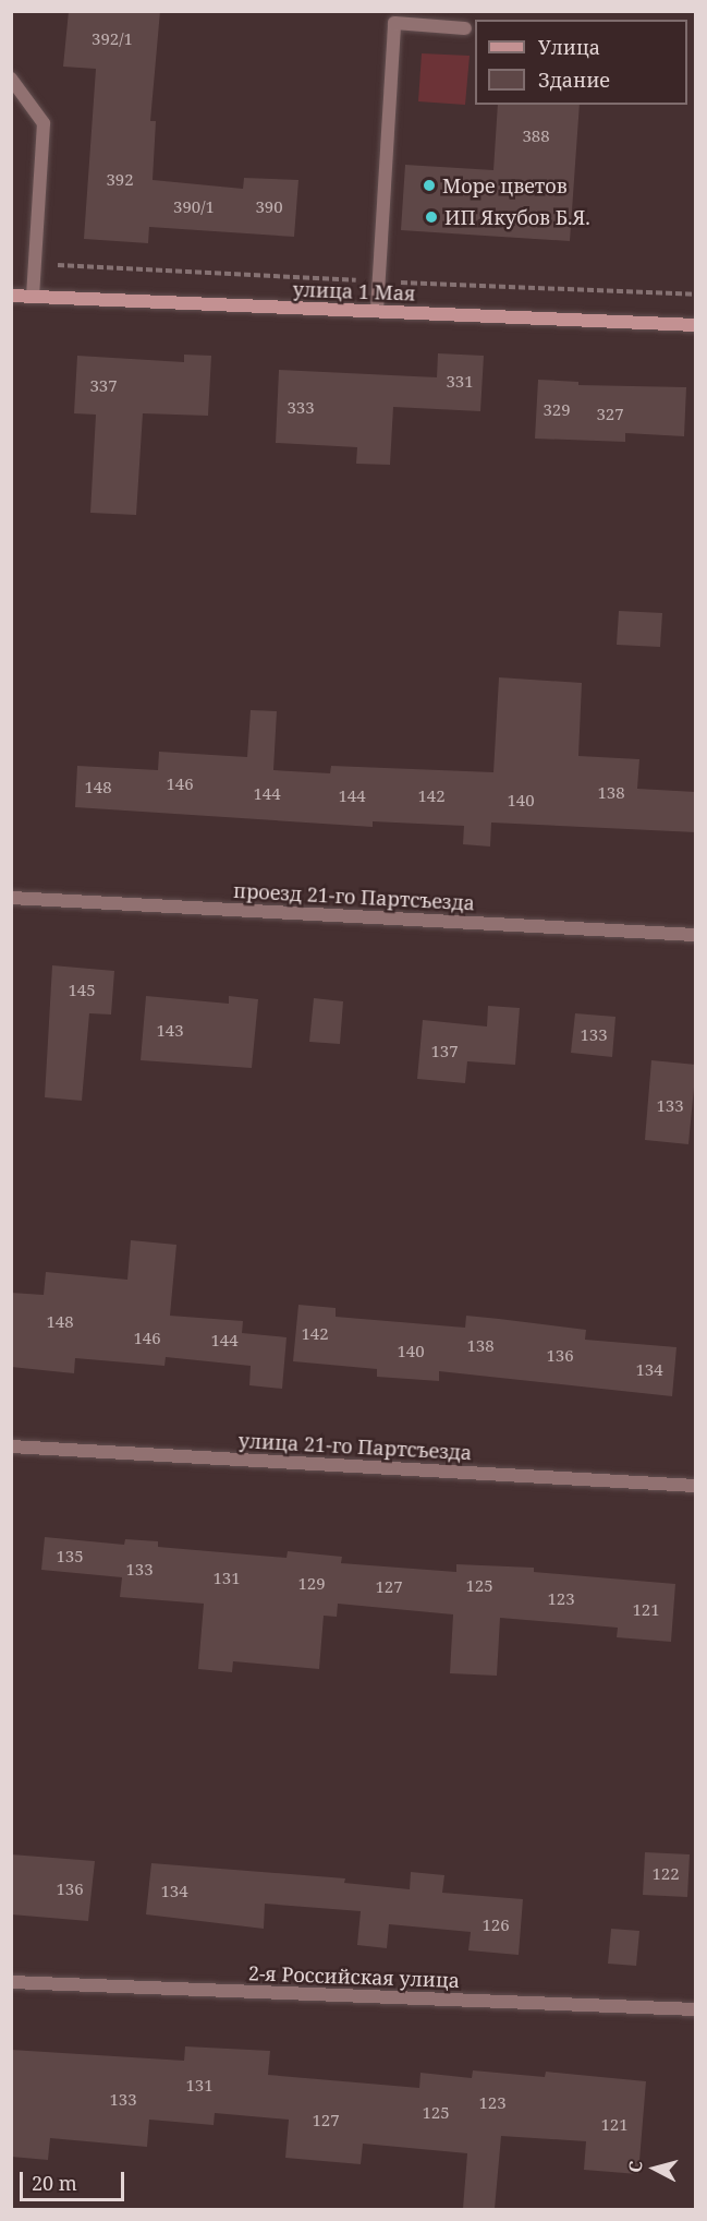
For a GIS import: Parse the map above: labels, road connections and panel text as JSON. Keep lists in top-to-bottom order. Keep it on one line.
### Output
{"streets":{"street":["улица 1 Мая","проезд 21-го Партсъезда","улица 21-го Партсъезда","2-я Российская улица"]},"places":["Море цветов","ИП Якубов Б.Я."],"house_numbers":["392/1","388","392","390/1","390","331","337","333","329","327","146","148","138","144","144","142","140","145","143","133","137","133","148","142","146","144","138","140","136","134","135","133","131","129","125","127","123","121","122","136","134","126","131","133","123","125","127","121"],"legend":["Улица","Здание"],"scale_bar":"20 m","north":"left"}
